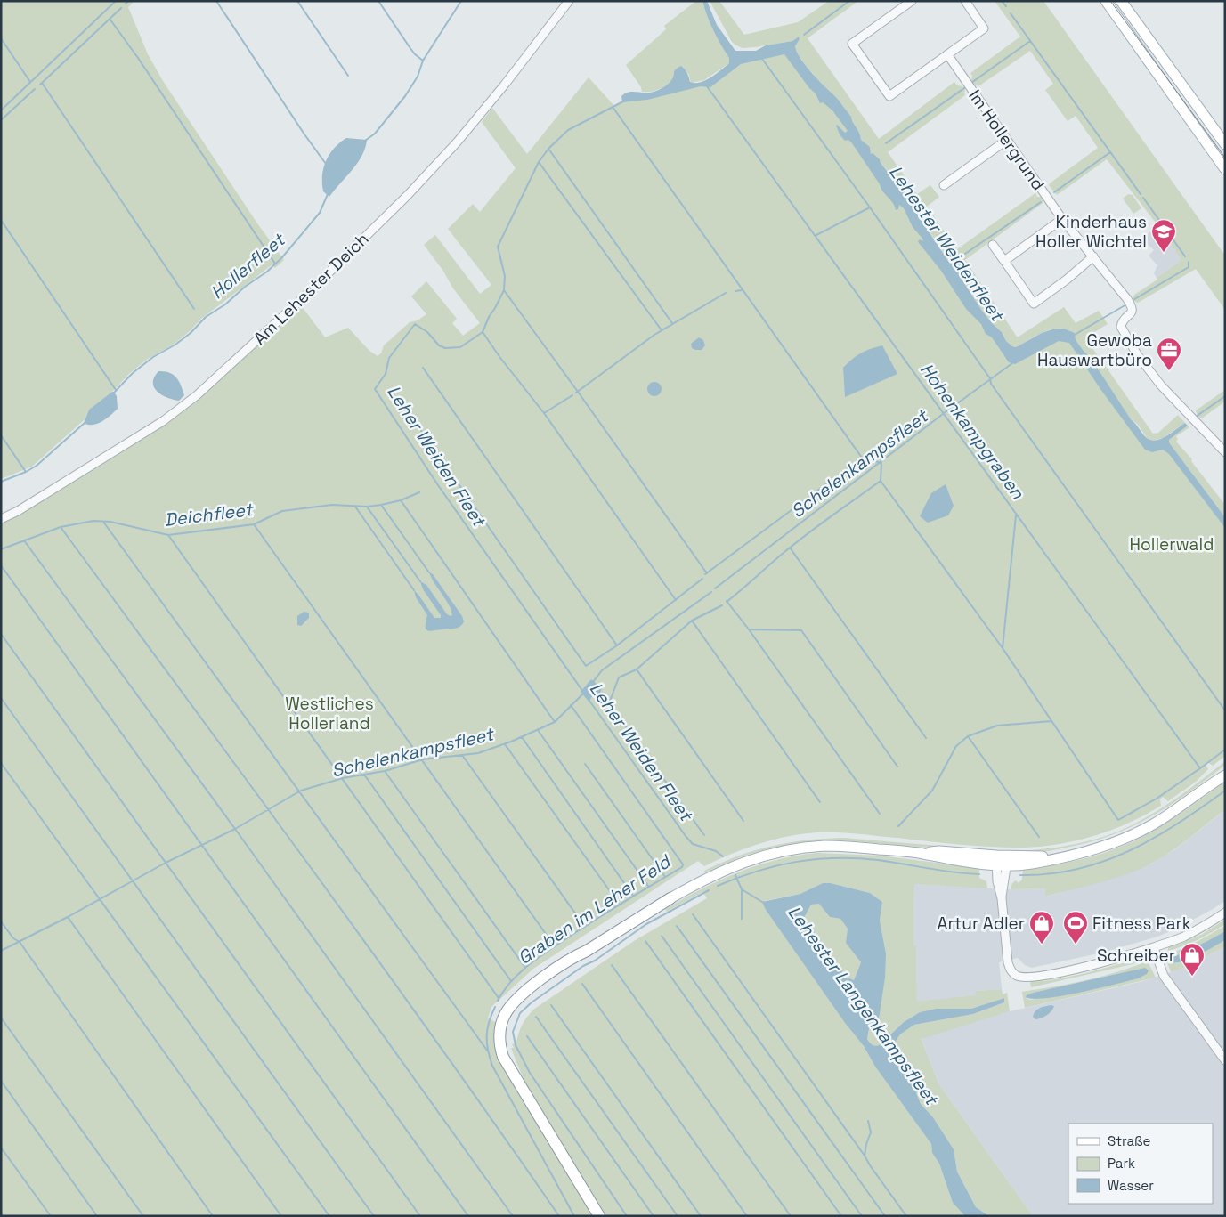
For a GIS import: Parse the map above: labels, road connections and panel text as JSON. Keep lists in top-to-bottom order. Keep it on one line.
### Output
{"streets":{"street":["Im Hollergrund","Am Lehester Deich"]},"water":["Lehester Weidenfleet","Hollerfleet","Hohenkampgraben","Leher Weiden Fleet","Schelenkampsfleet","Deichfleet","Graben im Leher Feld","Lehester Langenkampsfleet"],"parks":["Hollerwald","Westliches Hollerland"],"places":{"school or university":["Kinderhaus Holler Wichtel"],"office":["Gewoba Hauswartbüro"],"shop":["Artur Adler","Schreiber"],"sports":["Fitness Park"]},"legend":["Straße","Park","Wasser"]}
